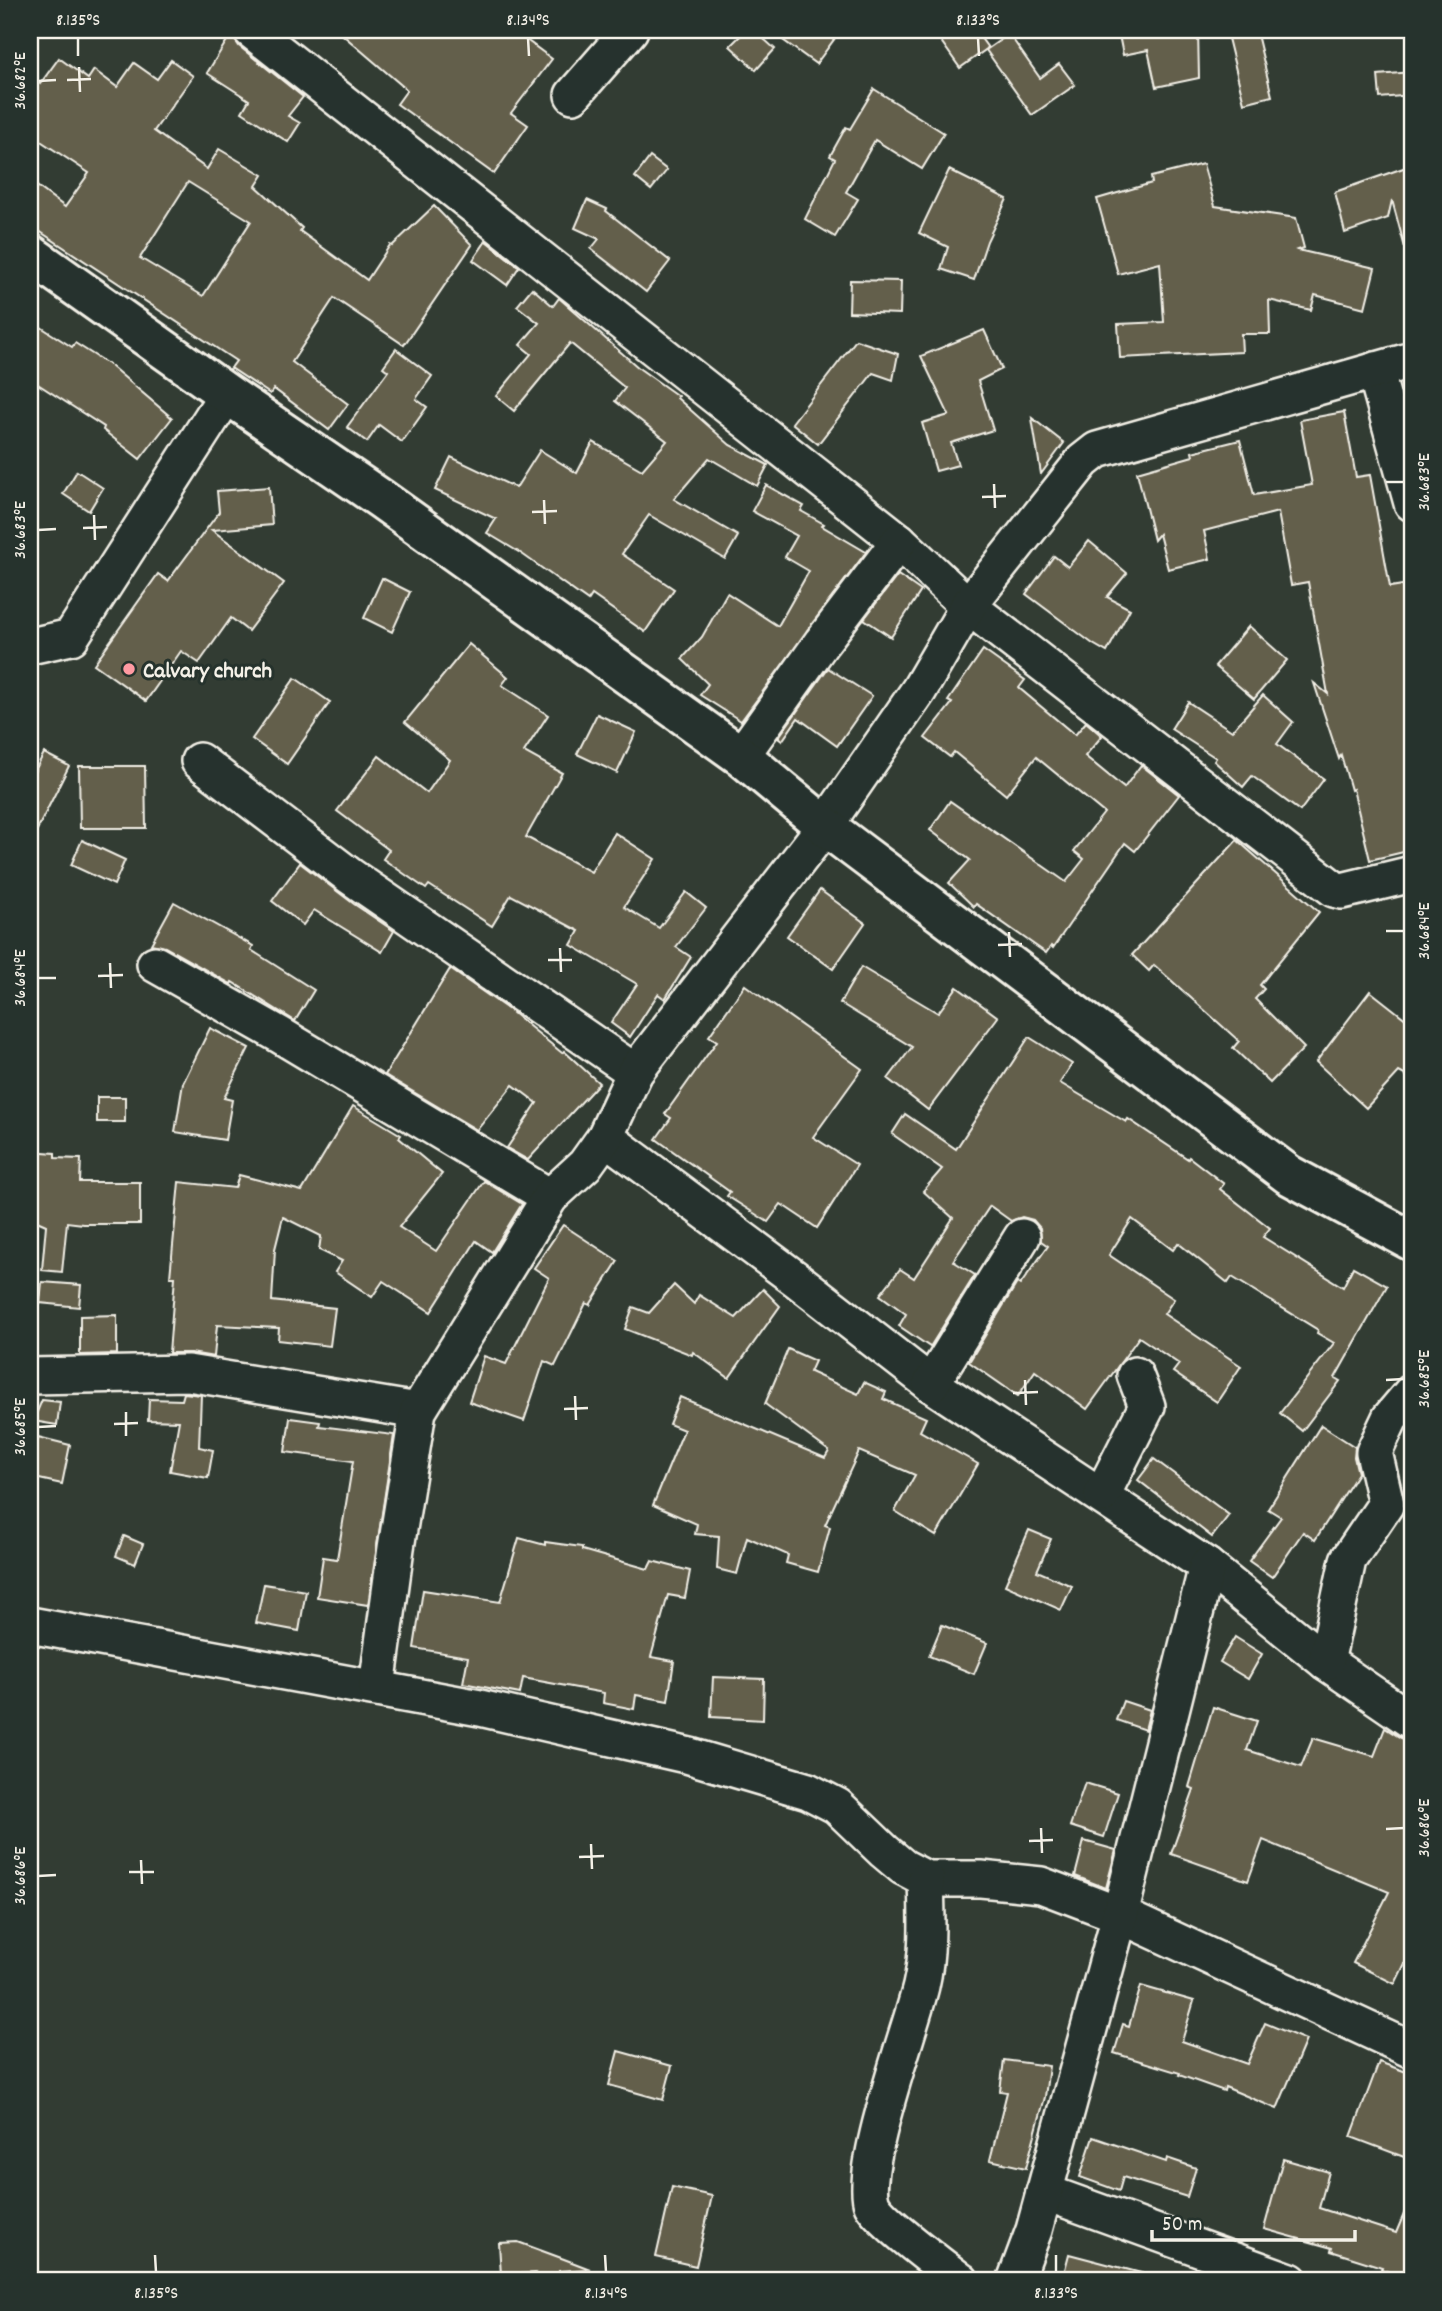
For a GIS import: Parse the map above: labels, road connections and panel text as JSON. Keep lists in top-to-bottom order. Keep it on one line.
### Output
{"places":["Calvary church"],"scale_bar":"50 m","coordinates":["8.135°S","8.134°S","8.133°S","36.682°E","36.683°E","36.684°E","36.685°E","36.686°E"]}
